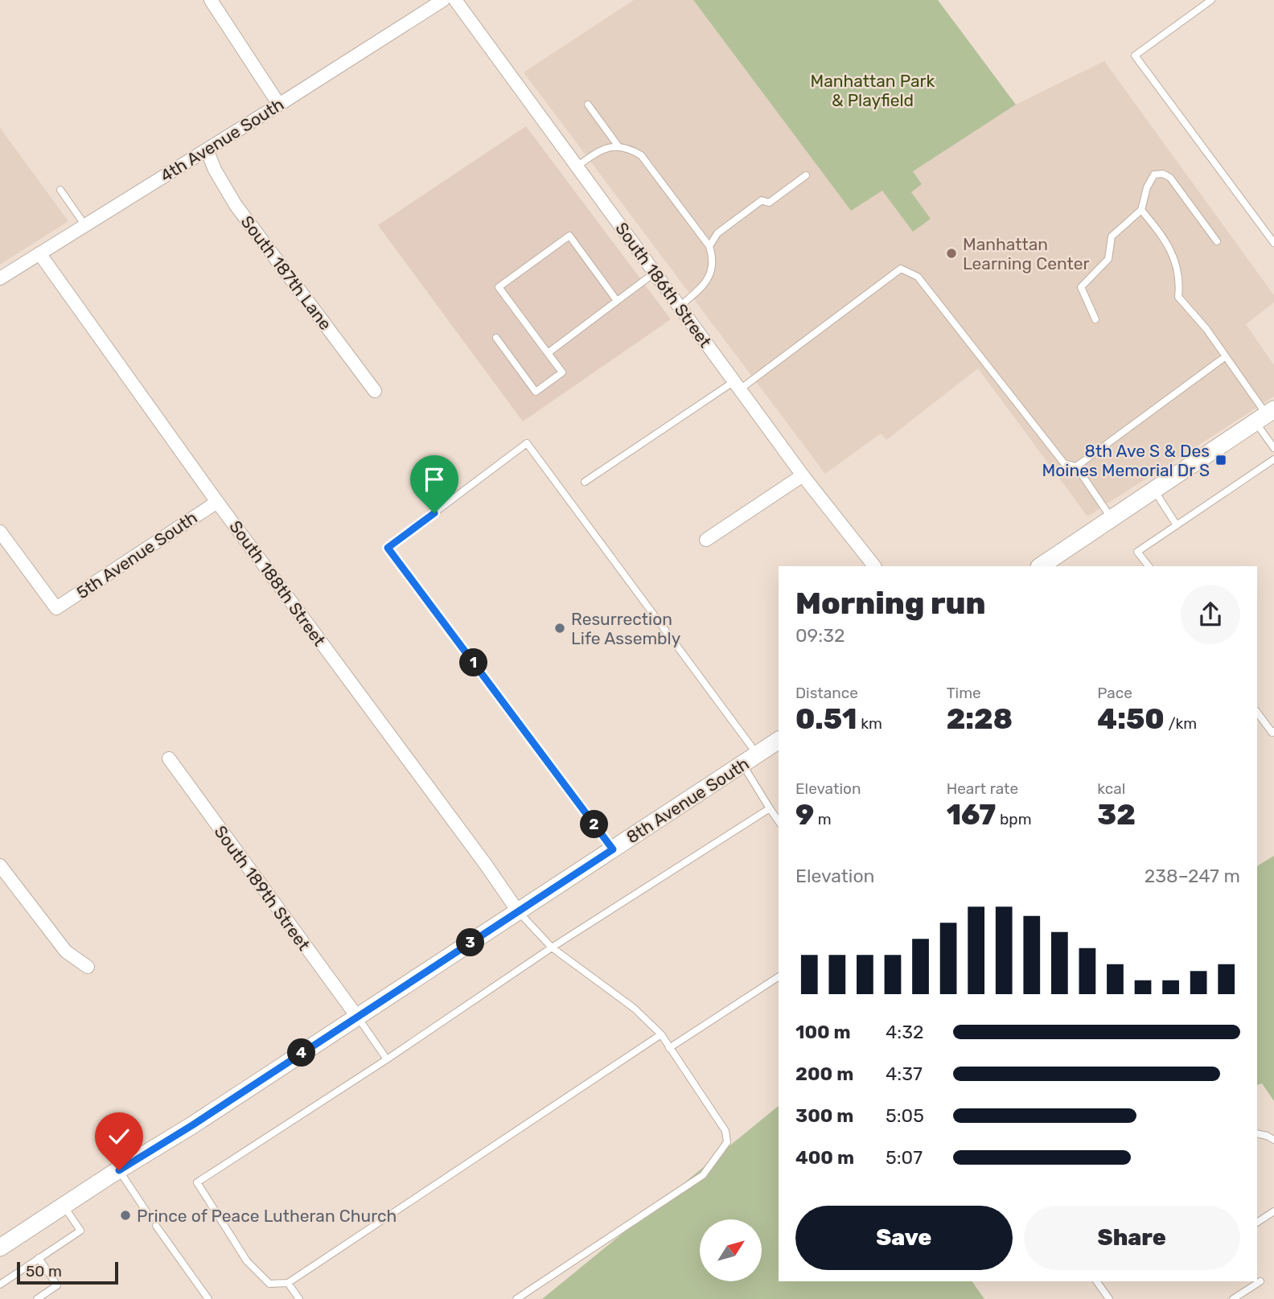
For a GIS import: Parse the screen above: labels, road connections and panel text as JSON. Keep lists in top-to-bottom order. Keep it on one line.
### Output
{"streets":{"street":["4th Avenue South","South 187th Lane","South 186th Street","5th Avenue South","South 188th Street","8th Avenue South","South 189th Street"]},"crossings":[["4th Avenue South","South 187th Lane"],["4th Avenue South","South 188th Street"],["5th Avenue South","South 188th Street"],["South 188th Street","8th Avenue South"],["8th Avenue South","South 189th Street"]],"parks":["Manhattan Park & Playfield"],"places":{"other":["Manhattan Learning Center","Resurrection Life Assembly","Prince of Peace Lutheran Church"],"transit":["8th Ave S & Des Moines Memorial Dr S"]},"scale_bar":"50 m","north":"top right","page":{"heading":["Morning run","09:32"],"pins":["1","2","3","4"],"stats":[["Distance","0.51 km"],["Time","2:28"],["Pace","4:50 /km"],["Elevation","9 m"],["Heart rate","167 bpm"],["kcal","32"]],"chart":["Elevation","238–247 m"],"list":[{"name":"100 m","note":"4:32"},{"name":"200 m","note":"4:37"},{"name":"300 m","note":"5:05"},{"name":"400 m","note":"5:07"}],"buttons":["Save","Share"],"scale":"50 m"}}
